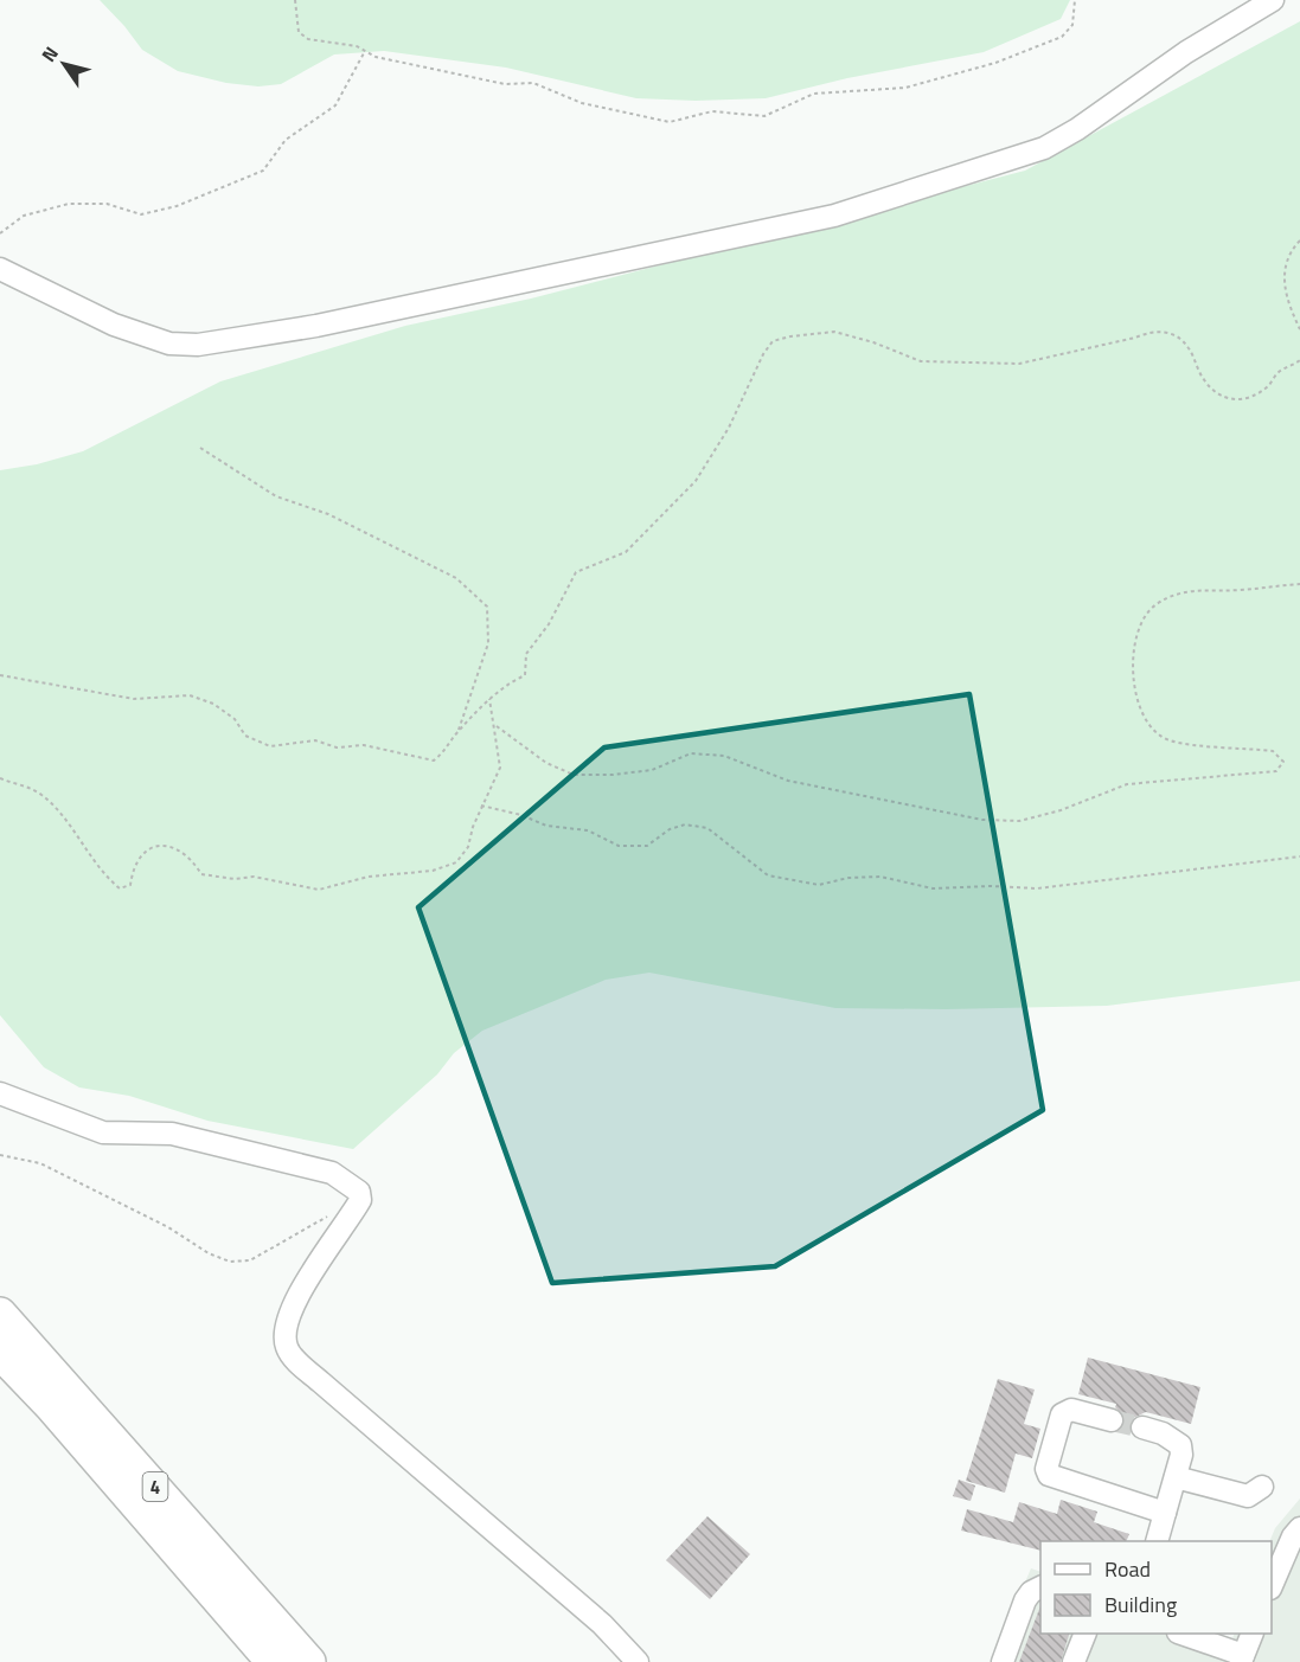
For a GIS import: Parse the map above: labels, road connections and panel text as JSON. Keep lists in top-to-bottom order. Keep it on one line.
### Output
{"streets":{"highway":["4"]},"legend":["Road","Building"],"north":"top left"}
